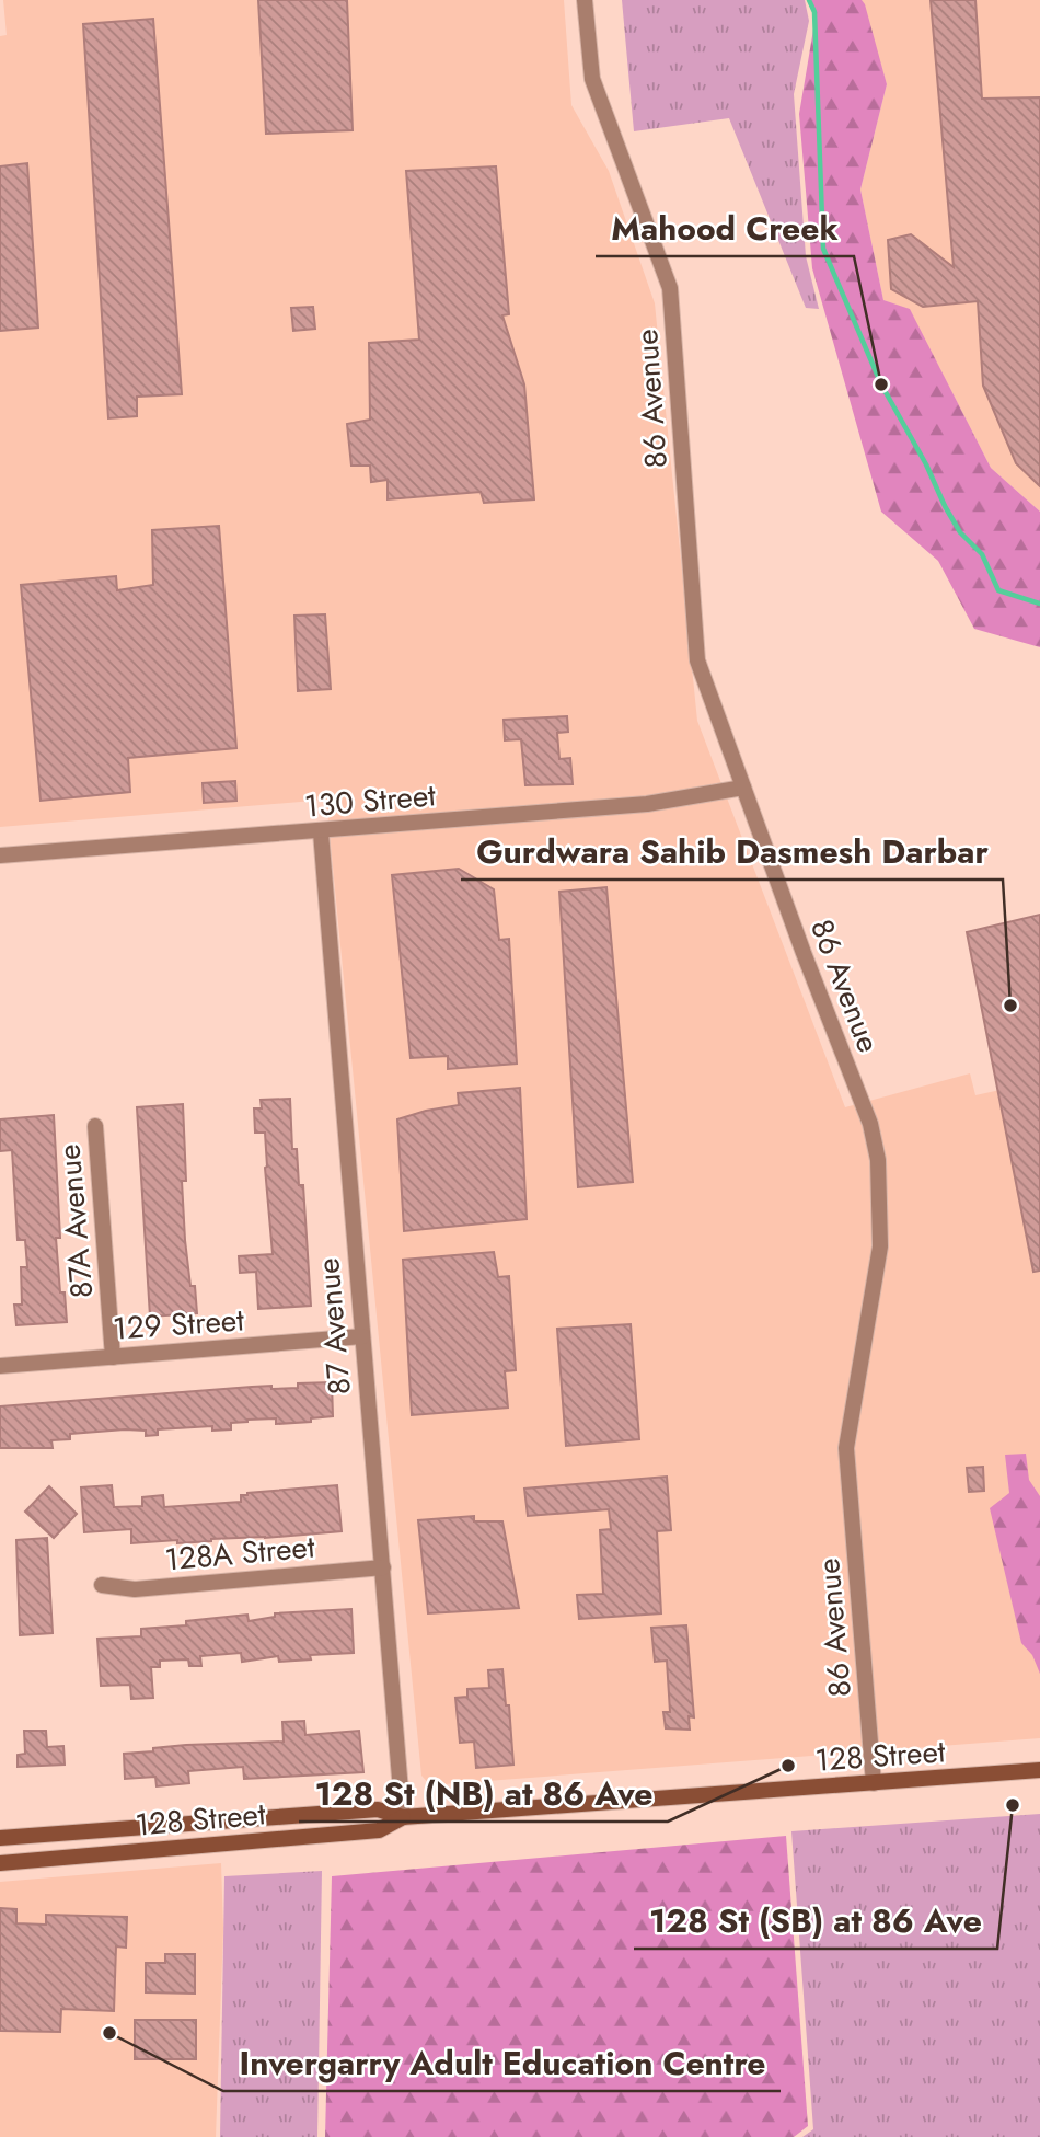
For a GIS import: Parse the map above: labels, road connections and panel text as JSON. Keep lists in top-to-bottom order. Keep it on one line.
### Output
{"streets":{"main road":["128 Street"],"street":["86 Avenue","130 Street","87A Avenue","129 Street","87 Avenue","128A Street"]},"crossings":[["86 Avenue","130 Street"],["86 Avenue","128 Street"],["130 Street","87 Avenue"],["87A Avenue","129 Street"],["129 Street","87 Avenue"],["87 Avenue","128A Street"],["87 Avenue","128 Street"]],"places":["Mahood Creek","Gurdwara Sahib Dasmesh Darbar","128 St (NB) at 86 Ave","128 St (SB) at 86 Ave","Invergarry Adult Education Centre"]}
